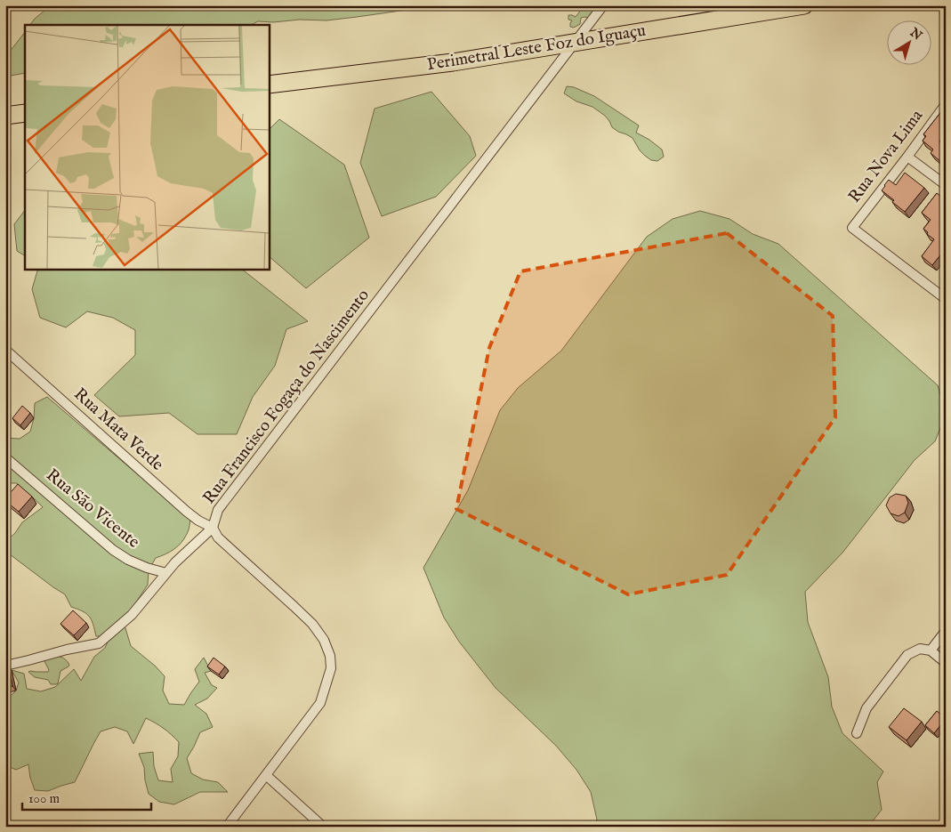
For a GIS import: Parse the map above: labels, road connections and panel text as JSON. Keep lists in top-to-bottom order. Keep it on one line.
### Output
{"streets":{"highway":["Perimetral Leste Foz do Iguaçu"],"street":["Rua Nova Lima","Rua Francisco Fogaça do Nascimento","Rua Mata Verde","Rua São Vicente"]},"crossings":[["Perimetral Leste Foz do Iguaçu","Rua Francisco Fogaça do Nascimento"],["Rua Francisco Fogaça do Nascimento","Rua Mata Verde"]],"scale_bar":"100 m","north":"top right"}
